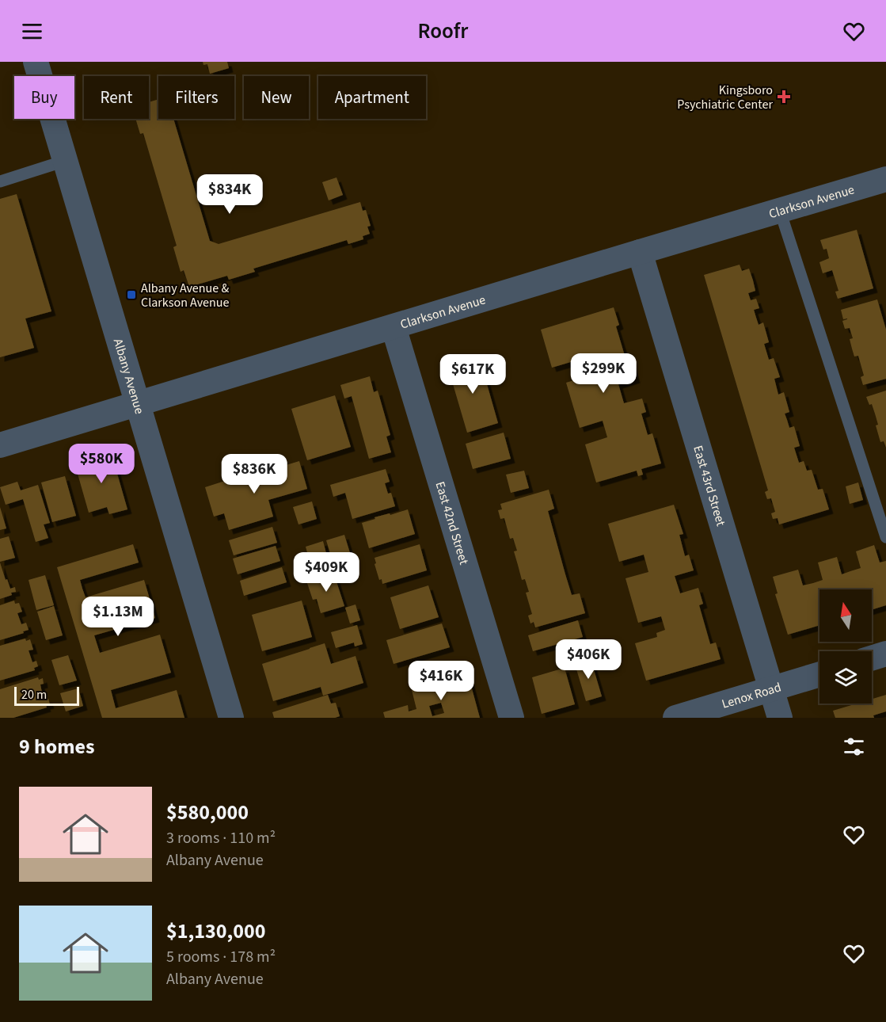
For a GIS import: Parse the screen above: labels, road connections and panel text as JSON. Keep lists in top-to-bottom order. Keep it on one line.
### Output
{"streets":{"street":["Clarkson Avenue","Albany Avenue","East 43rd Street","East 42nd Street","Lenox Road"]},"crossings":[["Clarkson Avenue","Albany Avenue"],["Clarkson Avenue","East 43rd Street"],["Clarkson Avenue","East 42nd Street"],["East 43rd Street","Lenox Road"]],"places":{"health":["Kingsboro Psychiatric Center"],"transit":["Albany Avenue & Clarkson Avenue"]},"scale_bar":"20 m","north":"top","page":{"header":"Roofr","chip":["Buy","Rent","Filters","New","Apartment"],"price":["$834K","$299K","$617K","$580K","$836K","$409K","$1.13M","$406K","$416K"],"scale":"20 m","heading":"9 homes","list":[{"name":"$580,000","note":"3 rooms · 110 m² · Albany Avenue"},{"name":"$1,130,000","note":"5 rooms · 178 m² · Albany Avenue"}]}}
